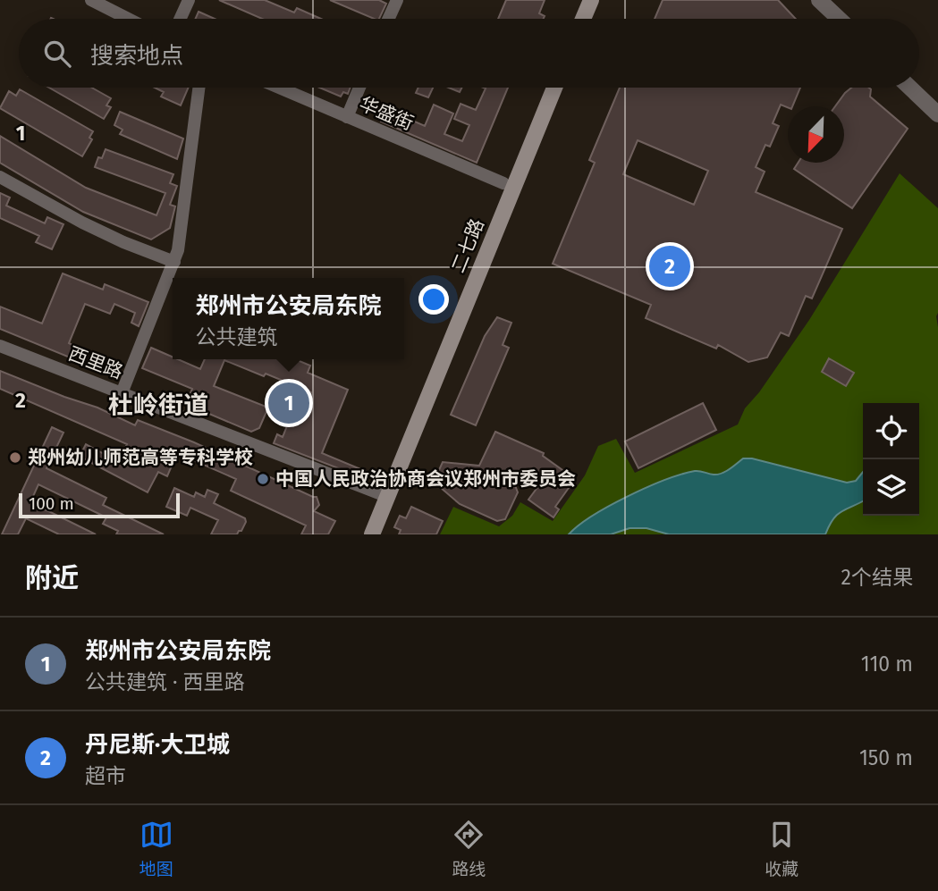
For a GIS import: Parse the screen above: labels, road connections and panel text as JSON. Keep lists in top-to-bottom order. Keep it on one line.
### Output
{"streets":{"main road":["二七路"],"street":["华盛街","西里路"]},"crossings":[["华盛街","二七路"],["二七路","西里路"]],"districts":["杜岭街道"],"places":["郑州幼儿师范高等专科学校","中国人民政治协商会议郑州市委员会"],"scale_bar":"100 m","north":"bottom left","page":{"search":"搜索地点","pins":["2","1"],"popup":["郑州市公安局东院","公共建筑"],"scale":"100 m","heading":["附近","2个结果"],"list":[{"mark":"1","name":"郑州市公安局东院","note":"公共建筑 · 西里路","value":"110 m"},{"mark":"2","name":"丹尼斯·大卫城","note":"超市","value":"150 m"}],"nav":["地图","路线","收藏"]},"grid":{"rows":["1","2"]}}
